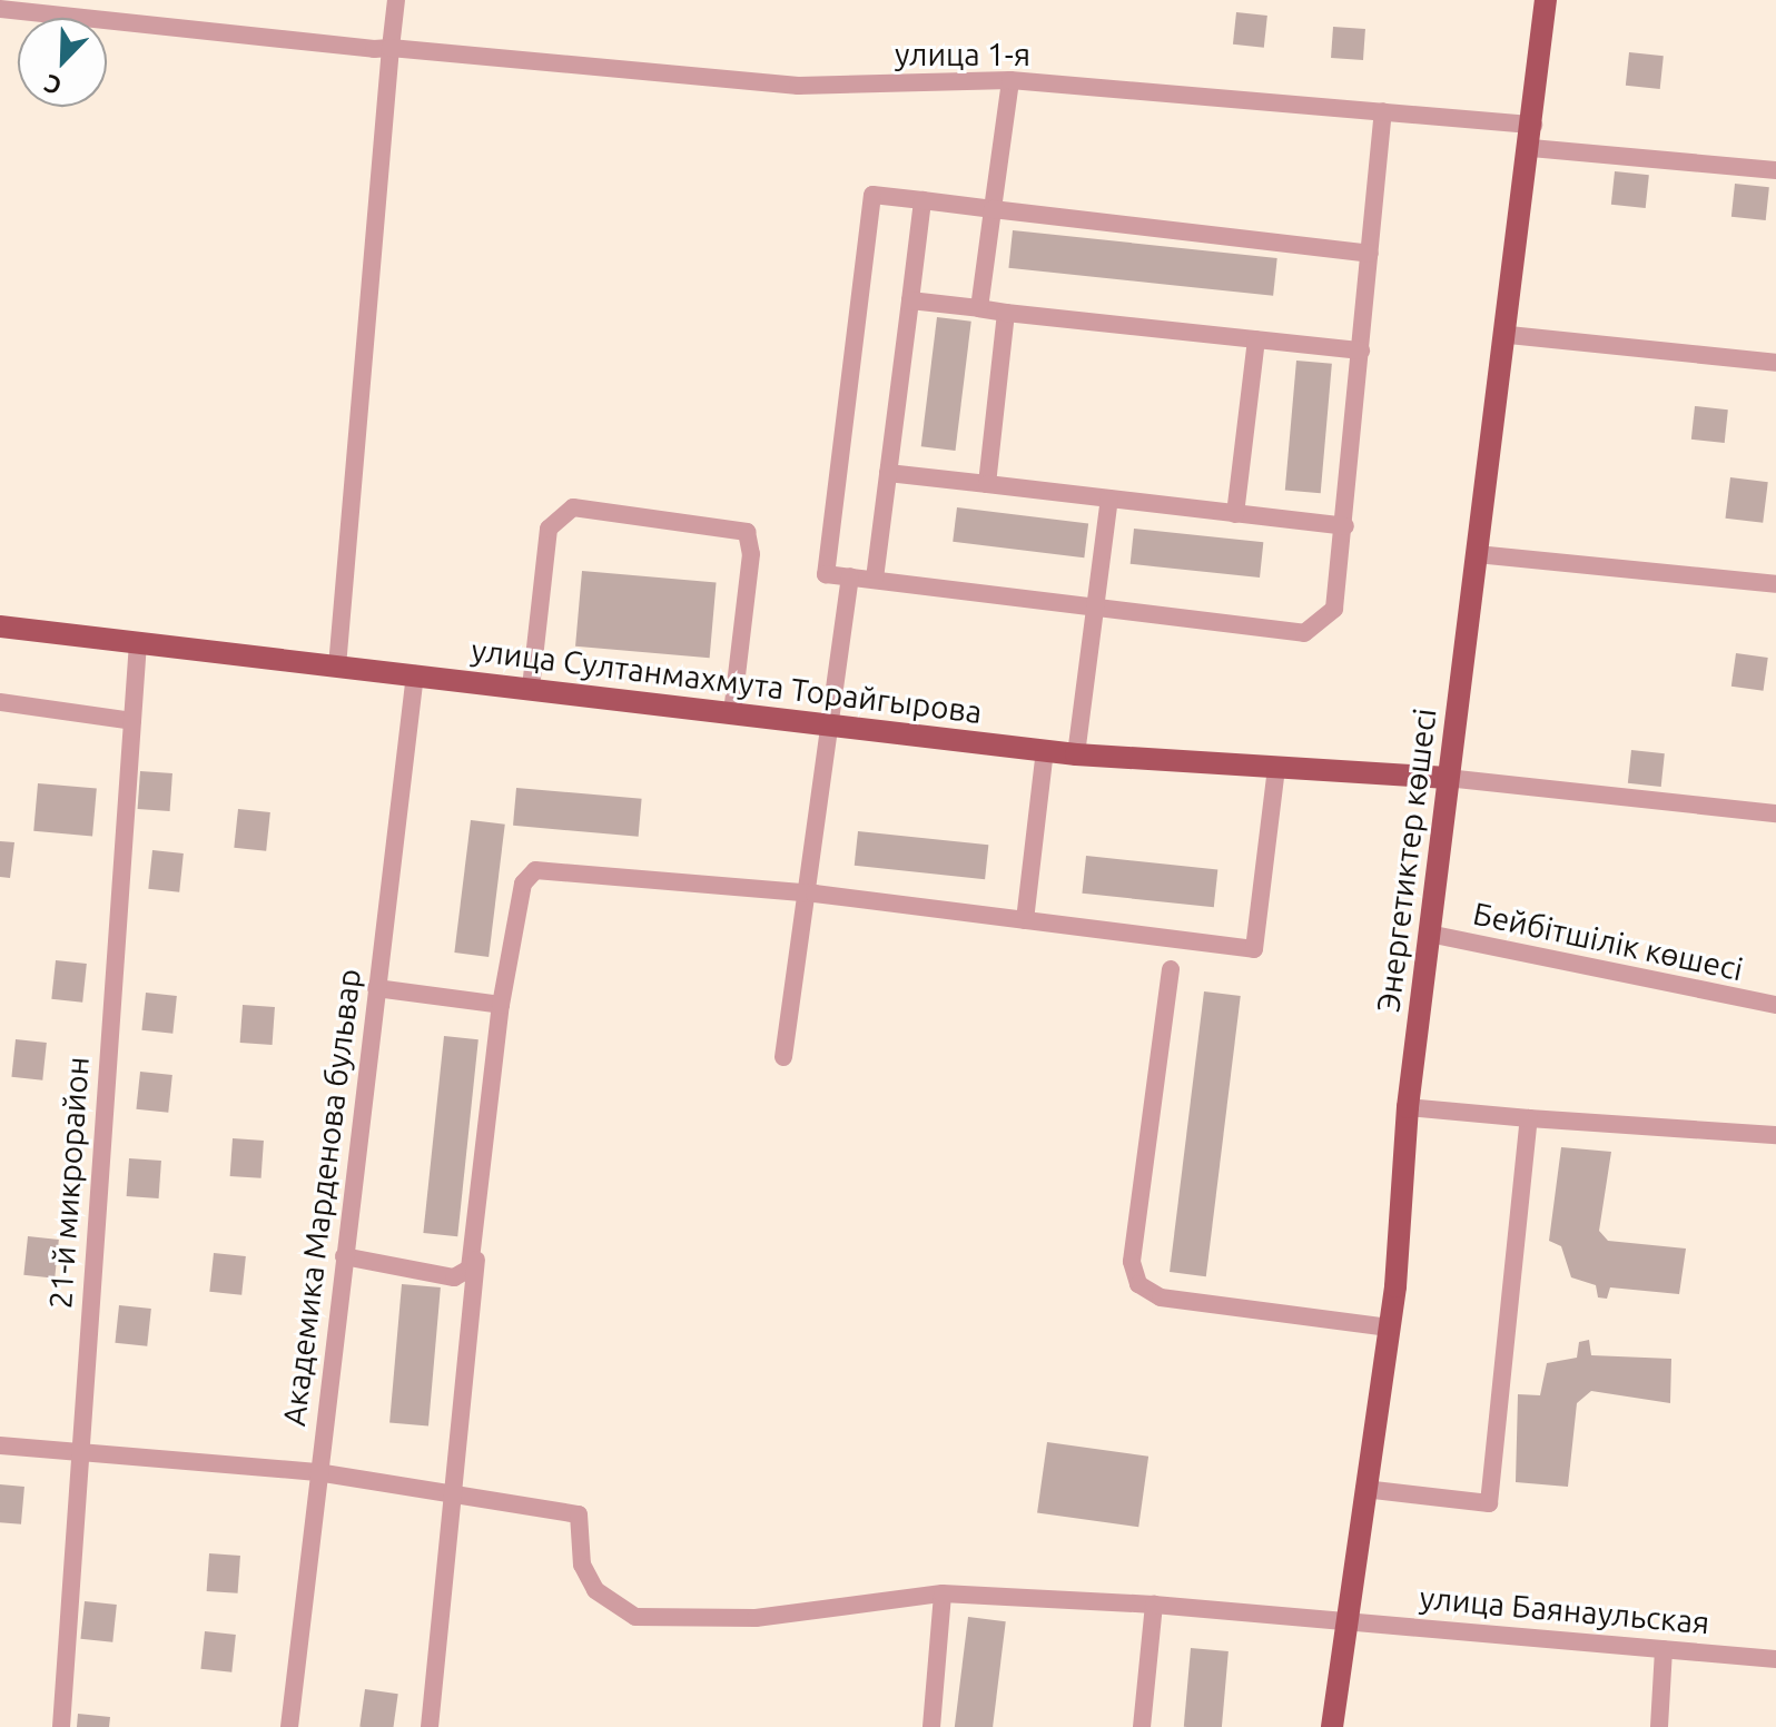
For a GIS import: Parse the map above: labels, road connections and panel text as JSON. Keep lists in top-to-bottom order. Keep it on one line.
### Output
{"streets":{"main road":["улица Султанмахмута Торайгырова","Энергетиктер көшесі"],"street":["улица 1-я","Бейбітшілік көшесі","21-й микрорайон","Академика Марденова бульвар","улица Баянаульская"]},"crossings":[["улица 1-я","Энергетиктер көшесі"],["улица Султанмахмута Торайгырова","Энергетиктер көшесі"],["улица Султанмахмута Торайгырова","21-й микрорайон"],["улица Султанмахмута Торайгырова","Академика Марденова бульвар"],["Энергетиктер көшесі","Бейбітшілік көшесі"],["Энергетиктер көшесі","улица Баянаульская"]],"north":"bottom left"}
